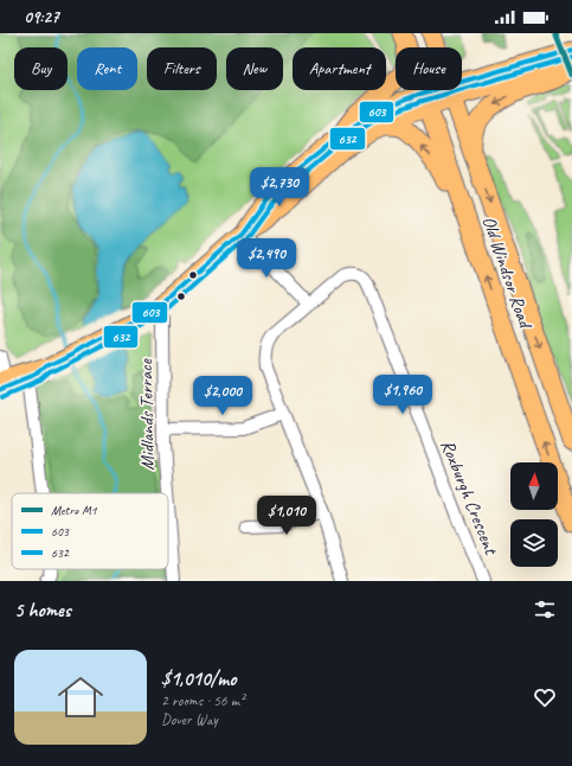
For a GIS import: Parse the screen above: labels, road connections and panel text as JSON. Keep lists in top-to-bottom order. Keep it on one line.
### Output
{"streets":{"highway":["Old Windsor Road"],"street":["Midlands Terrace","Roxburgh Crescent"]},"lines":["metro line M1","transit line 603","transit line 632"],"legend":["Metro M1","603","632"],"north":"top","page":{"status":"09:27","chip":["Buy","Rent","Filters","New","Apartment","House"],"price":["$2,730","$2,490","$1,960","$2,000","$1,010"],"heading":"5 homes","list":[{"name":"$1,010/mo","note":"2 rooms · 56 m² · Dover Way"}]}}
